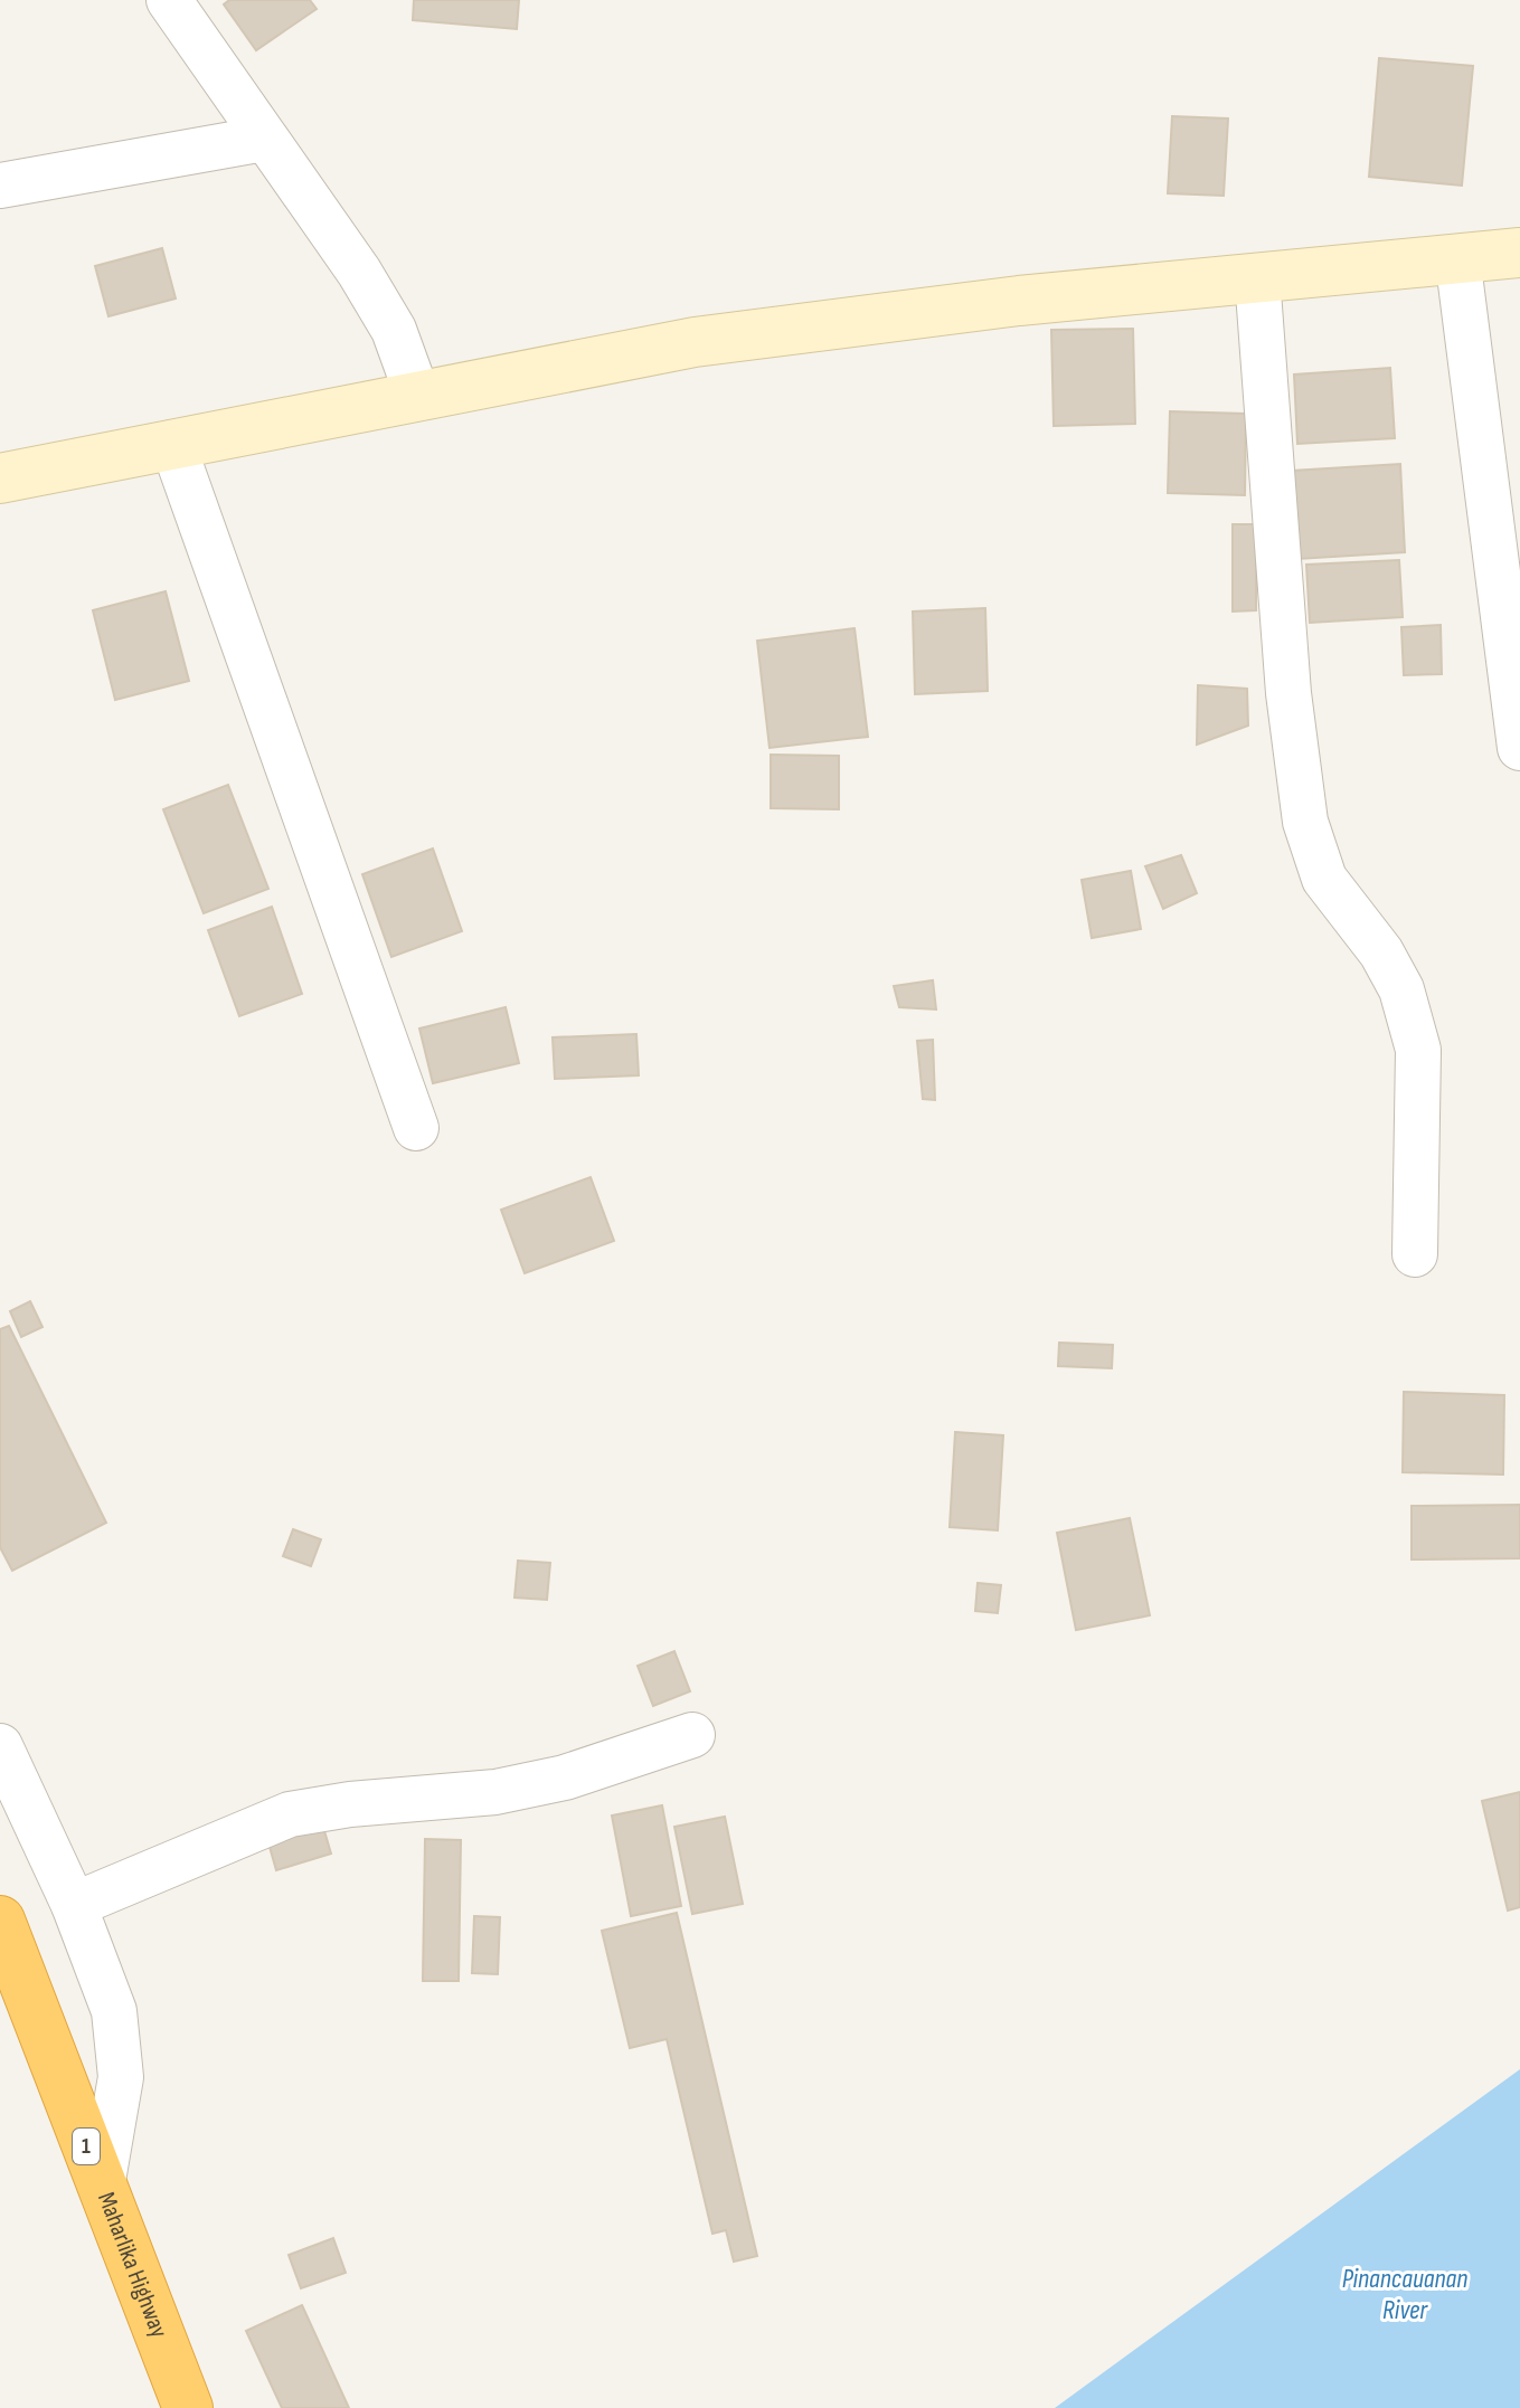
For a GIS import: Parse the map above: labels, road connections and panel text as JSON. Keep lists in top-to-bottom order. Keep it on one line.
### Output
{"streets":{"highway":["1","Maharlika Highway"]},"water":["Pinancauanan River"]}
